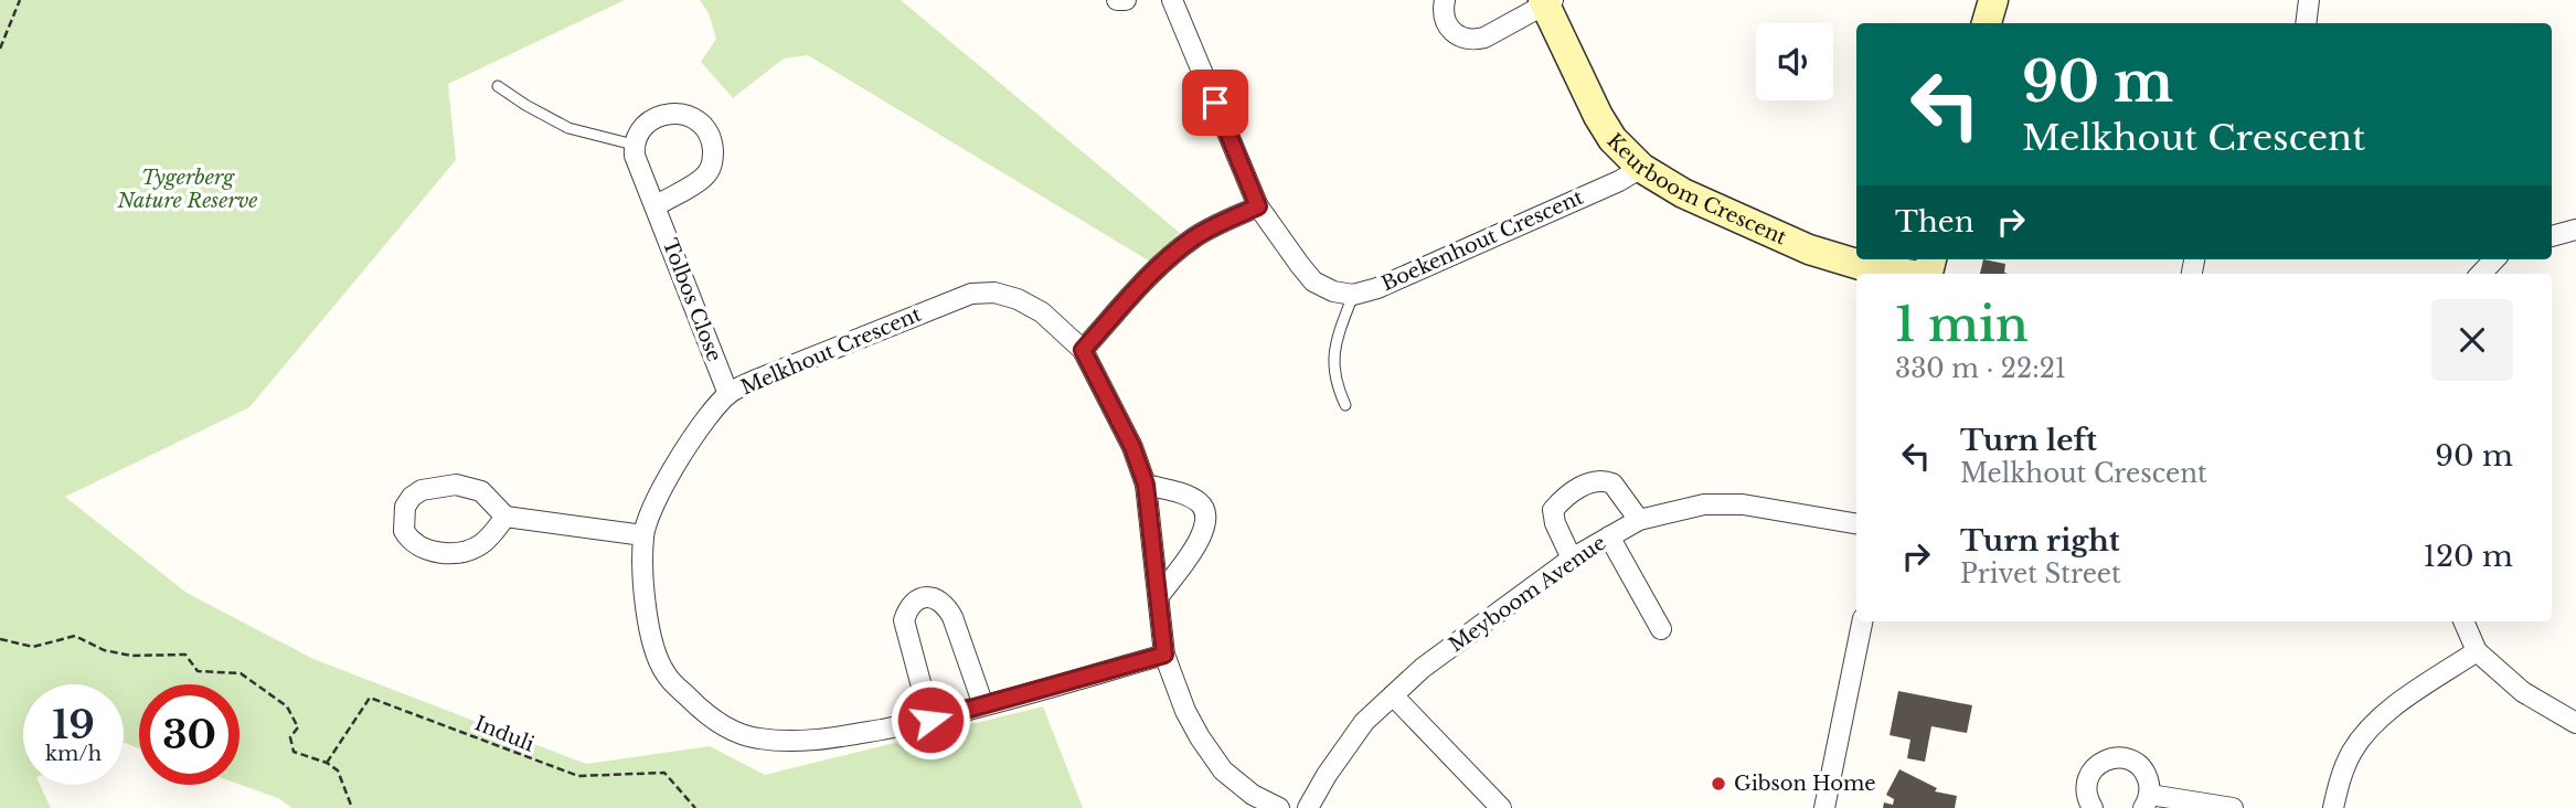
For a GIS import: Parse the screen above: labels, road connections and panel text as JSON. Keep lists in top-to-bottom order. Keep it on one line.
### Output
{"streets":{"street":["Keurboom Crescent","Boekenhout Crescent","Tolbos Close","Melkhout Crescent","Meyboom Avenue"],"path":["Induli"]},"crossings":[["Keurboom Crescent","Boekenhout Crescent"],["Tolbos Close","Melkhout Crescent"]],"parks":["Tygerberg Nature Reserve"],"places":["Gibson Home"],"page":{"turn":["90 m","Melkhout Crescent"],"then":"Then","heading":["1 min","330 m · 22:21"],"list":[{"name":"Turn left","note":"Melkhout Crescent","value":"90 m"},{"name":"Turn right","note":"Privet Street","value":"120 m"}],"speed":"19 km/h","limit":"30"}}
